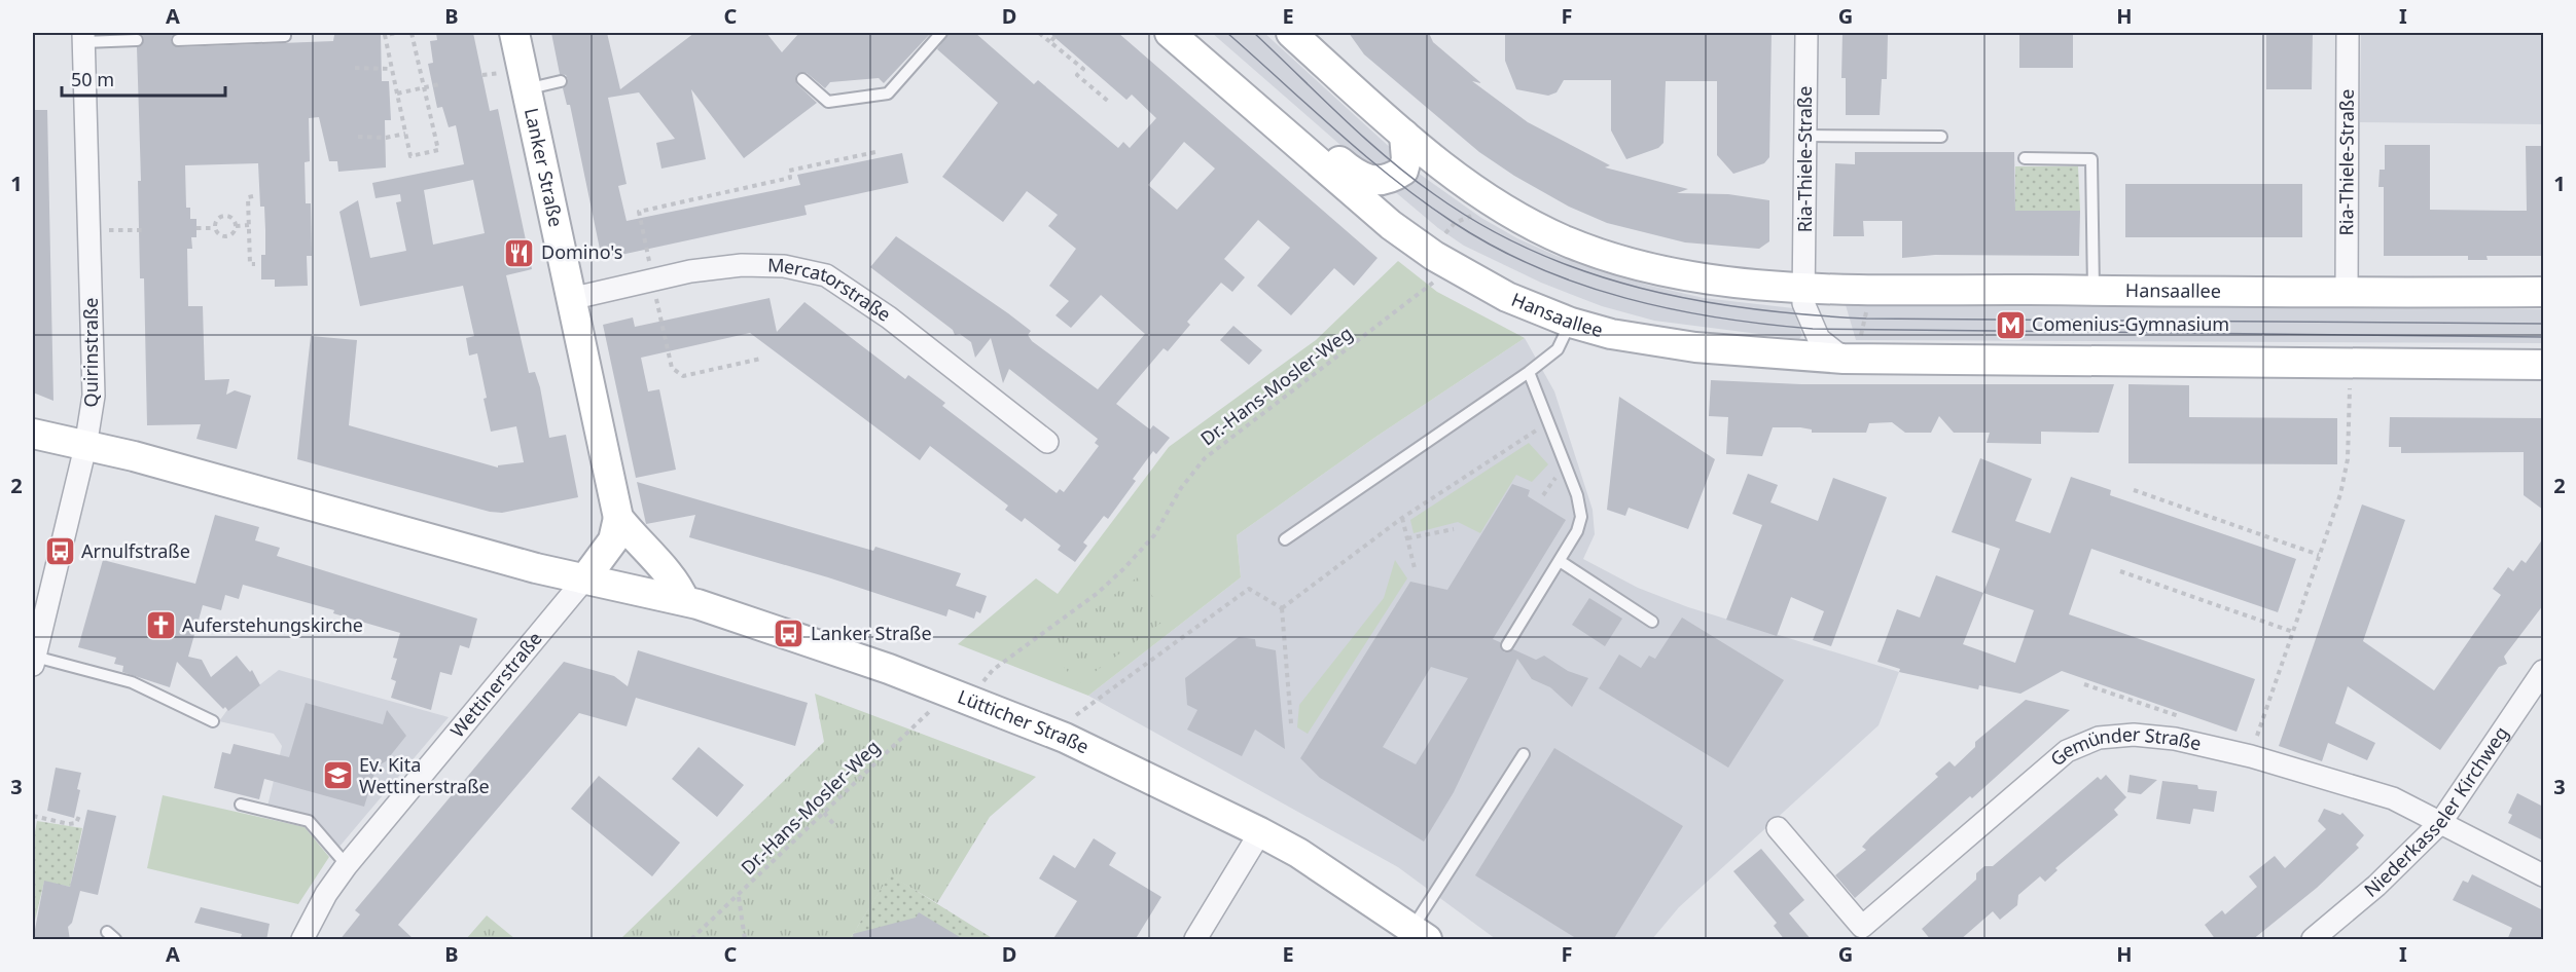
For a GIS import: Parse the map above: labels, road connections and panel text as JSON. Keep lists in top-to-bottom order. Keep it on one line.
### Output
{"streets":{"street":["Ria-Thiele-Straße","Lanker Straße","Hansaallee","Mercatorstraße","Quirinstraße","Wettinerstraße","Lütticher Straße","Gemünder Straße","Niederkasseler Kirchweg"],"path":["Dr.-Hans-Mosler-Weg"]},"crossings":[["Ria-Thiele-Straße","Hansaallee"],["Lanker Straße","Mercatorstraße"],["Lanker Straße","Lütticher Straße"],["Hansaallee","Dr.-Hans-Mosler-Weg"],["Dr.-Hans-Mosler-Weg","Lütticher Straße"],["Wettinerstraße","Lütticher Straße"],["Gemünder Straße","Niederkasseler Kirchweg"]],"places":{"restaurant":["Domino's"],"metro station":["Comenius-Gymnasium"],"bus stop":["Arnulfstraße","Lanker Straße"],"church":["Auferstehungskirche"],"school or university":["Ev. Kita Wettinerstraße"]},"scale_bar":"50 m","grid":{"columns":["A","B","C","D","E","F","G","H","I"],"rows":["1","2","3"]}}
